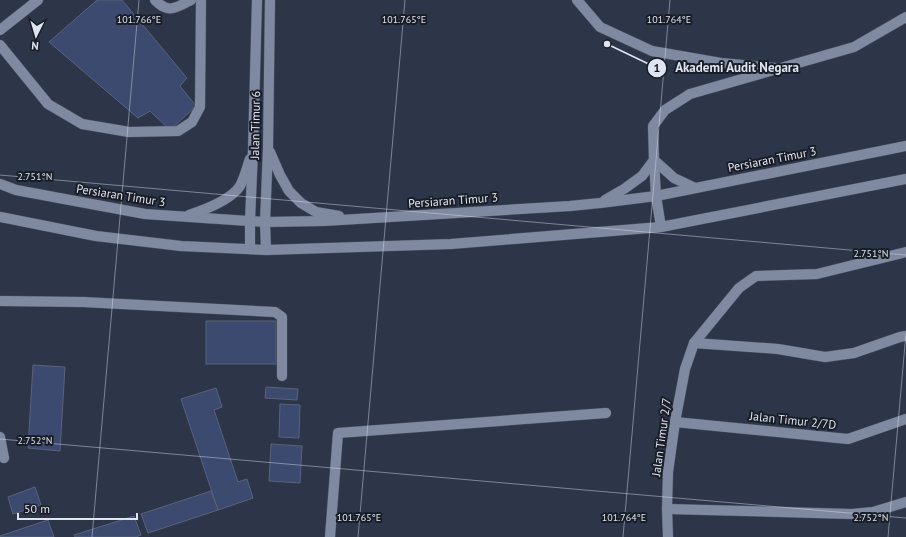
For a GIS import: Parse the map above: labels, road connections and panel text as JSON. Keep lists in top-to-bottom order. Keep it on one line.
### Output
{"streets":{"street":["Jalan Timur 6","Persiaran Timur 3","Jalan Timur 2/7D","Jalan Timur 2/7"]},"crossings":[["Jalan Timur 6","Persiaran Timur 3"],["Jalan Timur 2/7D","Jalan Timur 2/7"]],"places":["Akademi Audit Negara"],"scale_bar":"50 m","north":"bottom","coordinates":["101.766°E","101.765°E","101.764°E","2.751°N","2.752°N"]}
